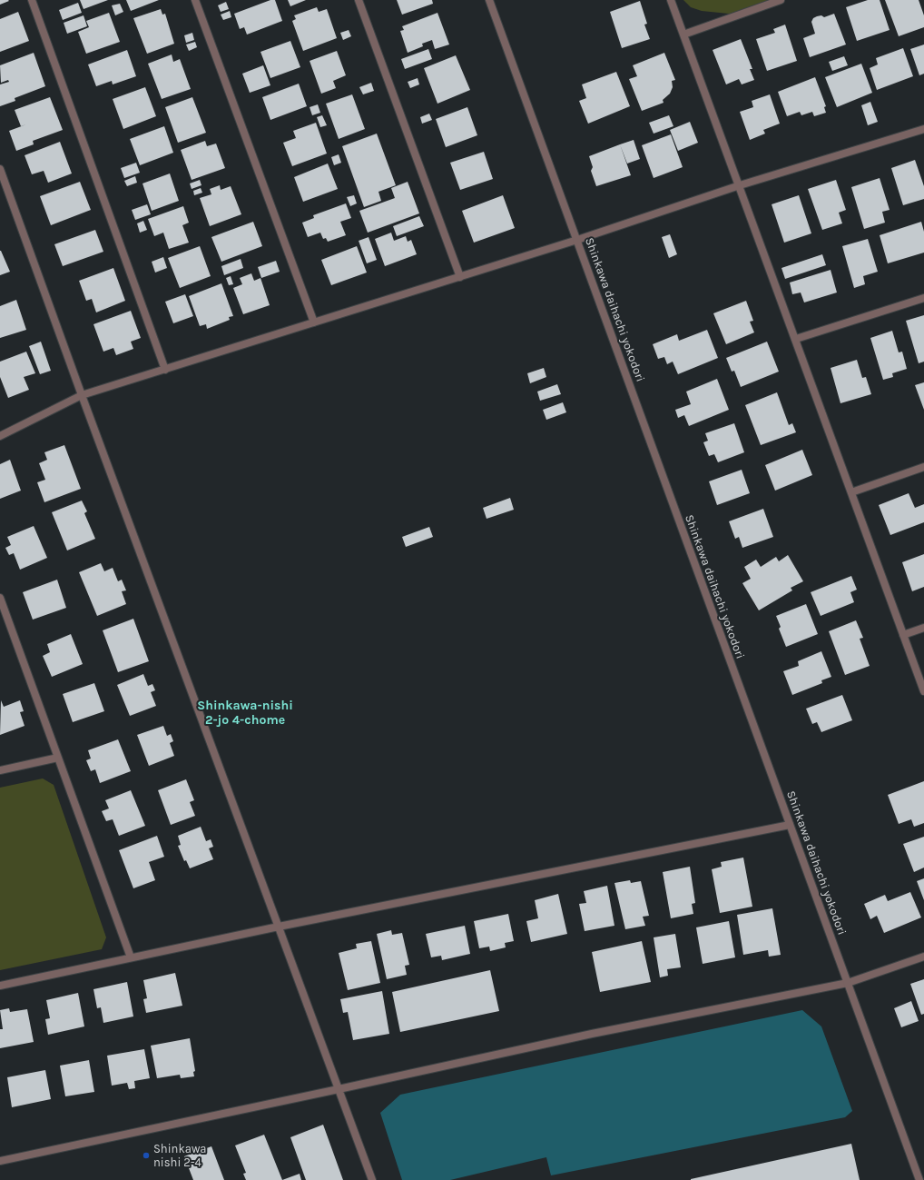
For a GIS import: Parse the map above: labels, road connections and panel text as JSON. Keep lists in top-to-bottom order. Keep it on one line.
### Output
{"streets":{"street":["Shinkawa daihachi yokodori"]},"districts":["Shinkawa-nishi 2-jo 4-chome"],"places":["Shinkawa nishi 2-4"]}
